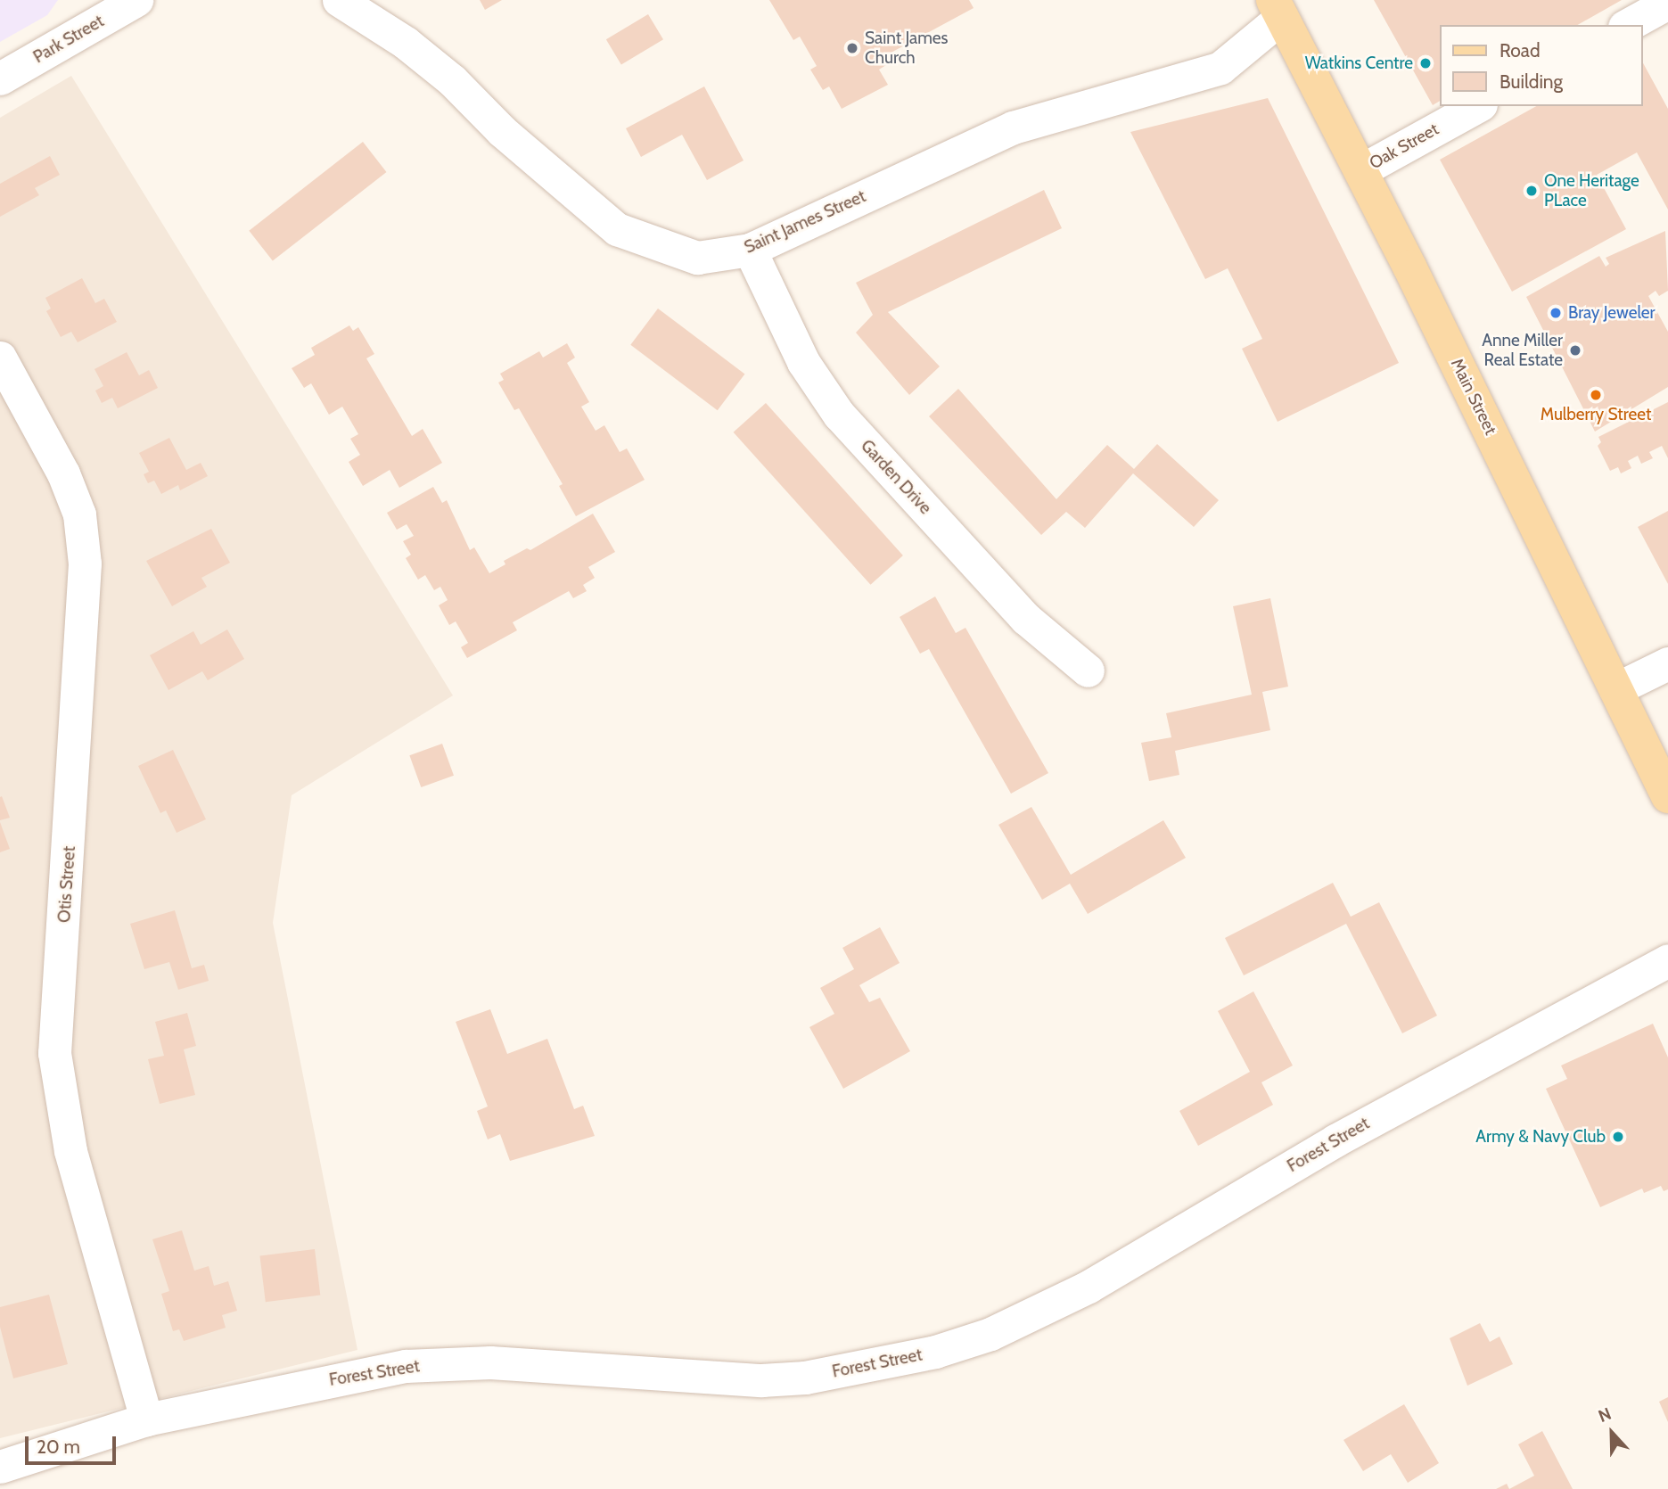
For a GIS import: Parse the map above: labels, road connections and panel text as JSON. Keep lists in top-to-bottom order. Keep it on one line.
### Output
{"streets":{"main road":["Main Street"],"street":["Park Street","Oak Street","Saint James Street","Garden Drive","Otis Street","Forest Street"]},"crossings":[["Oak Street","Main Street"],["Saint James Street","Main Street"],["Saint James Street","Garden Drive"],["Otis Street","Forest Street"]],"places":["Saint James Church","Watkins Centre","One Heritage PLace","Bray Jeweler","Anne Miller Real Estate","Mulberry Street","Army & Navy Club"],"legend":["Road","Building"],"scale_bar":"20 m","north":"top"}
